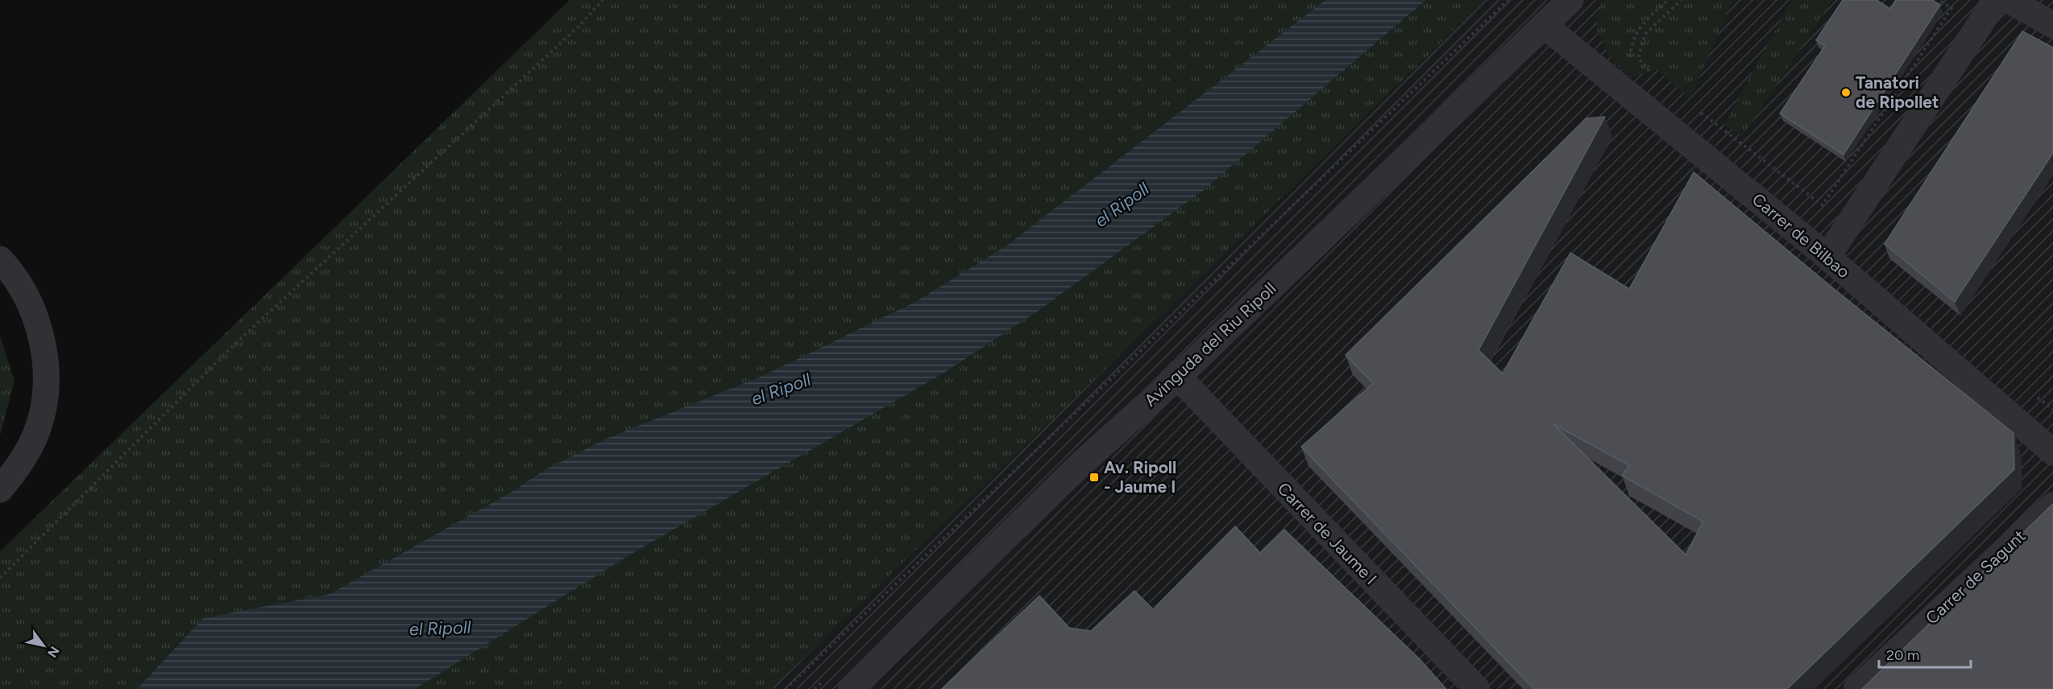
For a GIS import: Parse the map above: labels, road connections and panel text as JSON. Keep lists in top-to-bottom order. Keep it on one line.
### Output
{"streets":{"street":["Carrer de Bilbao","Avinguda del Riu Ripoll","Carrer de Jaume I","Carrer de Sagunt"]},"crossings":[["Carrer de Bilbao","Avinguda del Riu Ripoll"],["Avinguda del Riu Ripoll","Carrer de Jaume I"]],"water":["el Ripoll"],"places":{"other":["Tanatori de Ripollet"],"transit":["Av. Ripoll - Jaume I"]},"scale_bar":"20 m","north":"bottom right"}
